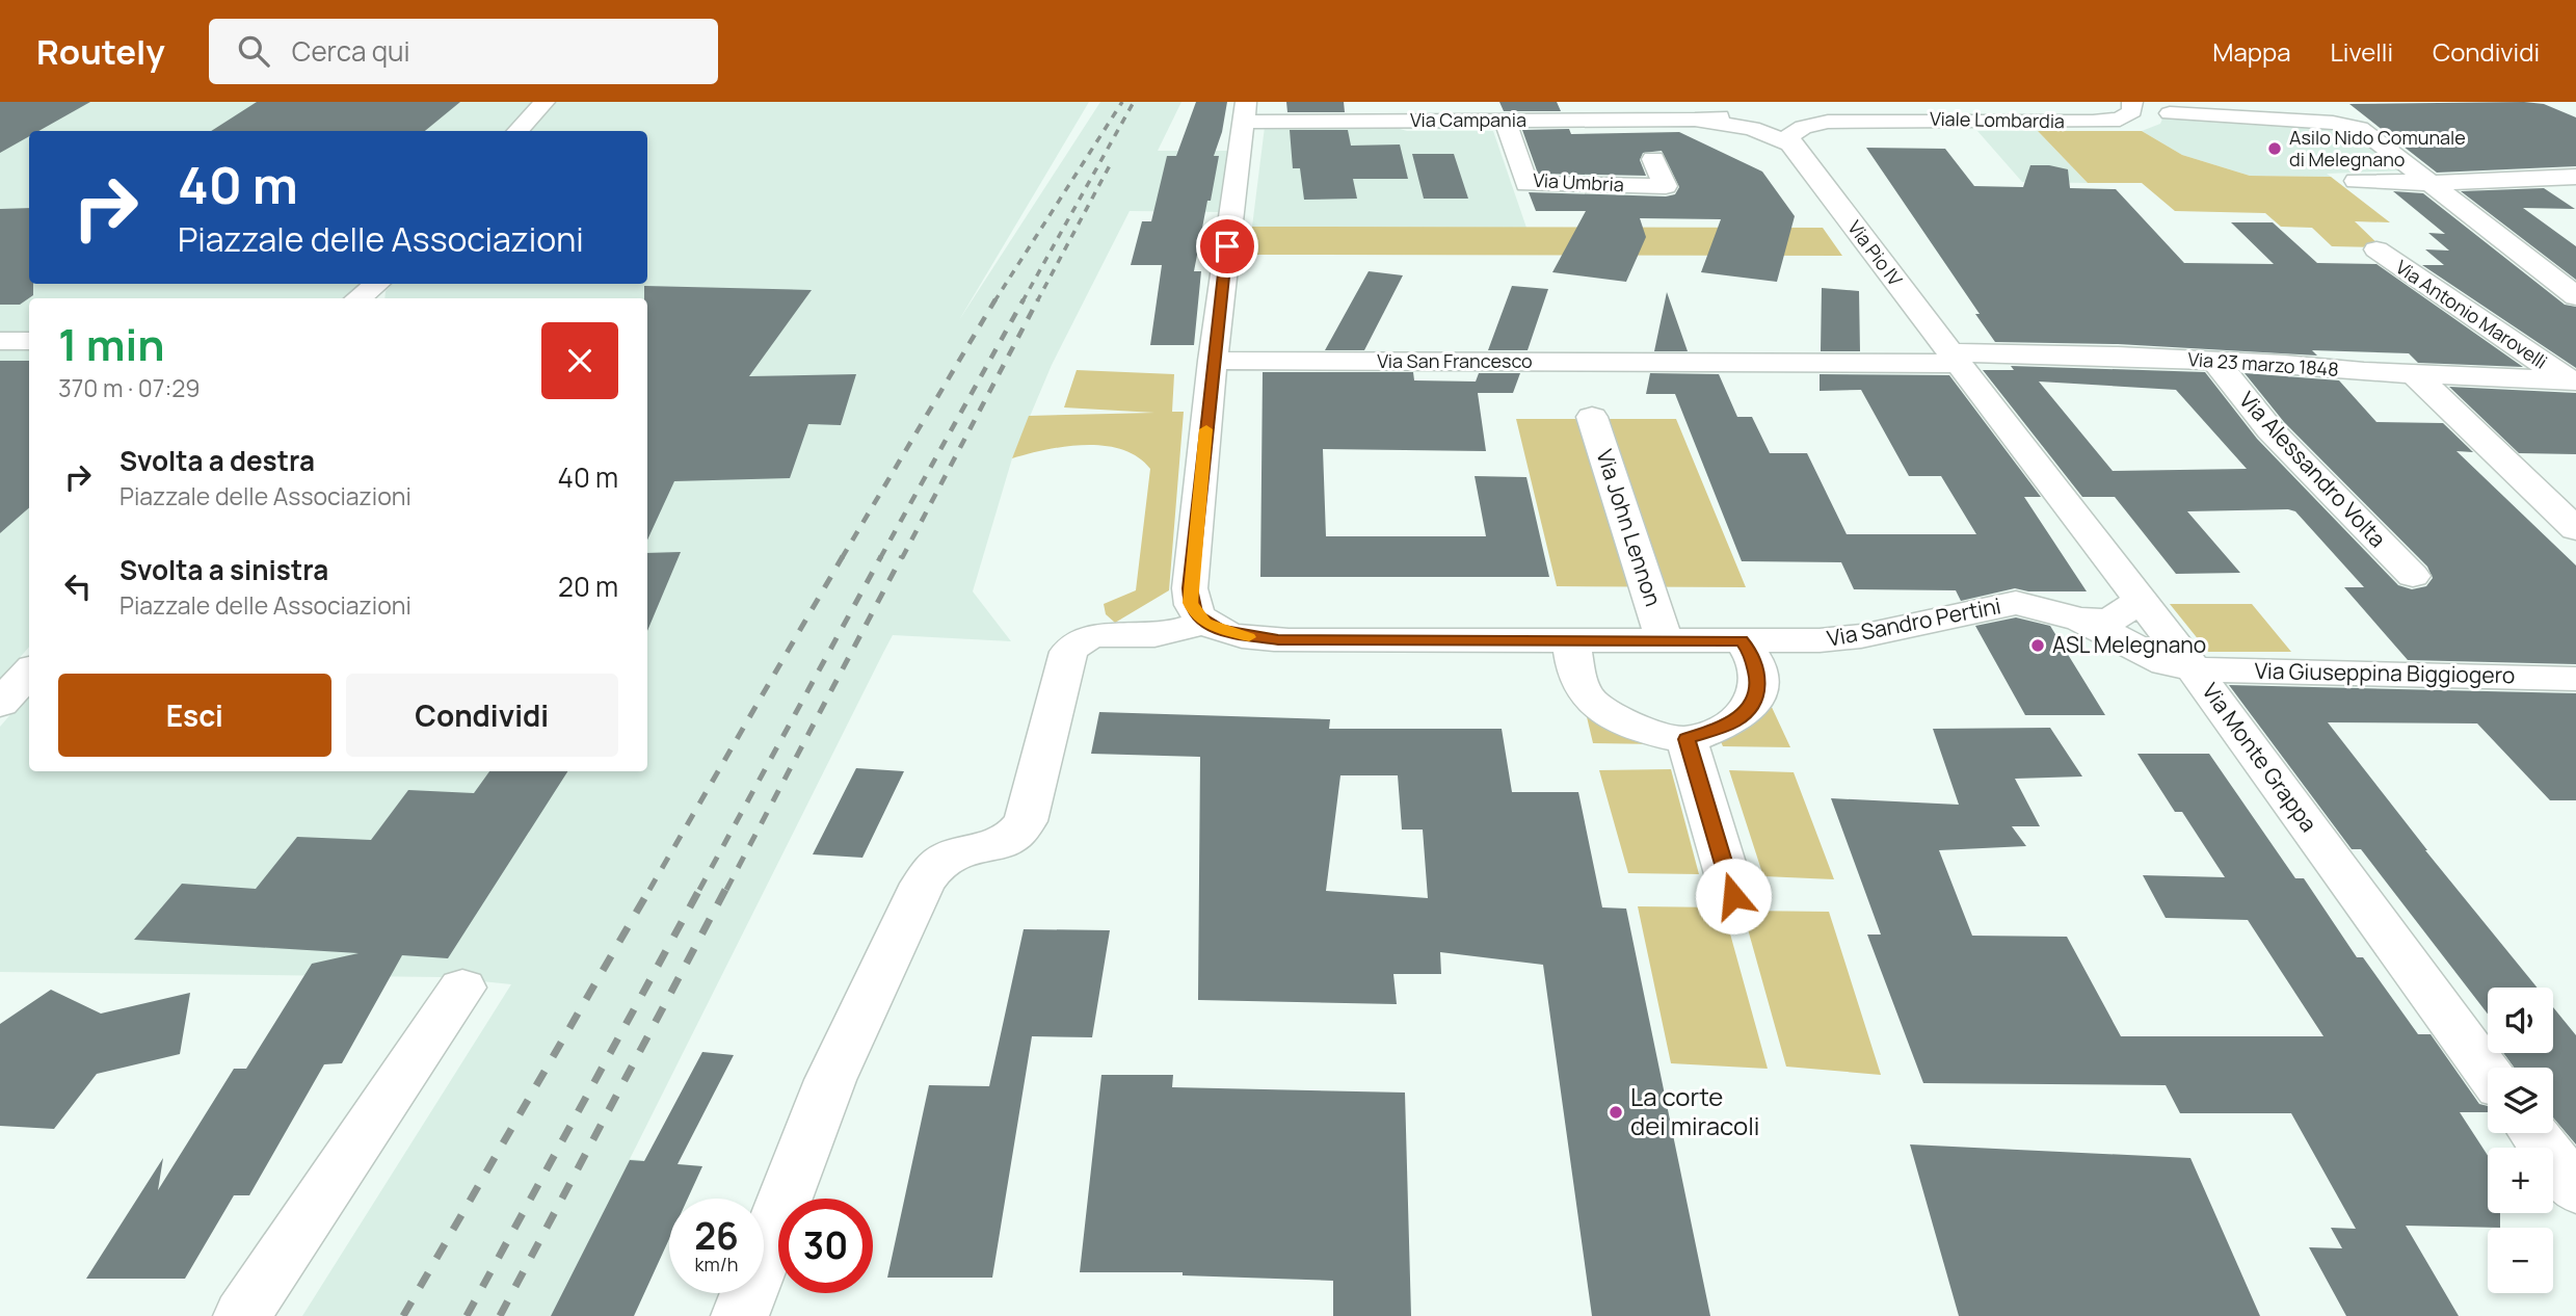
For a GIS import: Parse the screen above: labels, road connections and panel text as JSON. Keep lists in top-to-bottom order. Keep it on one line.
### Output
{"streets":{"street":["Via Campania","Viale Lombardia","Via Umbria","Via Pio IV","Via Antonio Marovelli","Via San Francesco","Via 23 marzo 1848","Via Alessandro Volta","Via John Lennon","Via Sandro Pertini","Via Giuseppina Biggiogero","Via Monte Grappa"]},"crossings":[["Via Campania","Viale Lombardia"],["Via Campania","Via Umbria"],["Via Campania","Via Pio IV"],["Viale Lombardia","Via Pio IV"],["Via Pio IV","Via San Francesco"],["Via Pio IV","Via 23 marzo 1848"],["Via Pio IV","Via Monte Grappa"],["Via Antonio Marovelli","Via 23 marzo 1848"],["Via San Francesco","Via 23 marzo 1848"],["Via San Francesco","Via Monte Grappa"],["Via 23 marzo 1848","Via Alessandro Volta"],["Via 23 marzo 1848","Via Monte Grappa"],["Via John Lennon","Via Sandro Pertini"],["Via Sandro Pertini","Via Giuseppina Biggiogero"],["Via Sandro Pertini","Via Monte Grappa"],["Via Giuseppina Biggiogero","Via Monte Grappa"]],"places":["Asilo Nido Comunale di Melegnano","ASL Melegnano","La corte dei miracoli"],"page":{"header":"Routely","search":"Cerca qui","nav":["Mappa","Livelli","Condividi"],"turn":["40 m","Piazzale delle Associazioni"],"heading":["1 min","370 m · 07:29"],"list":[{"name":"Svolta a destra","note":"Piazzale delle Associazioni","value":"40 m"},{"name":"Svolta a sinistra","note":"Piazzale delle Associazioni","value":"20 m"}],"buttons":["Esci","Condividi"],"map_buttons":["+","−"],"speed":"26 km/h","limit":"30"}}
